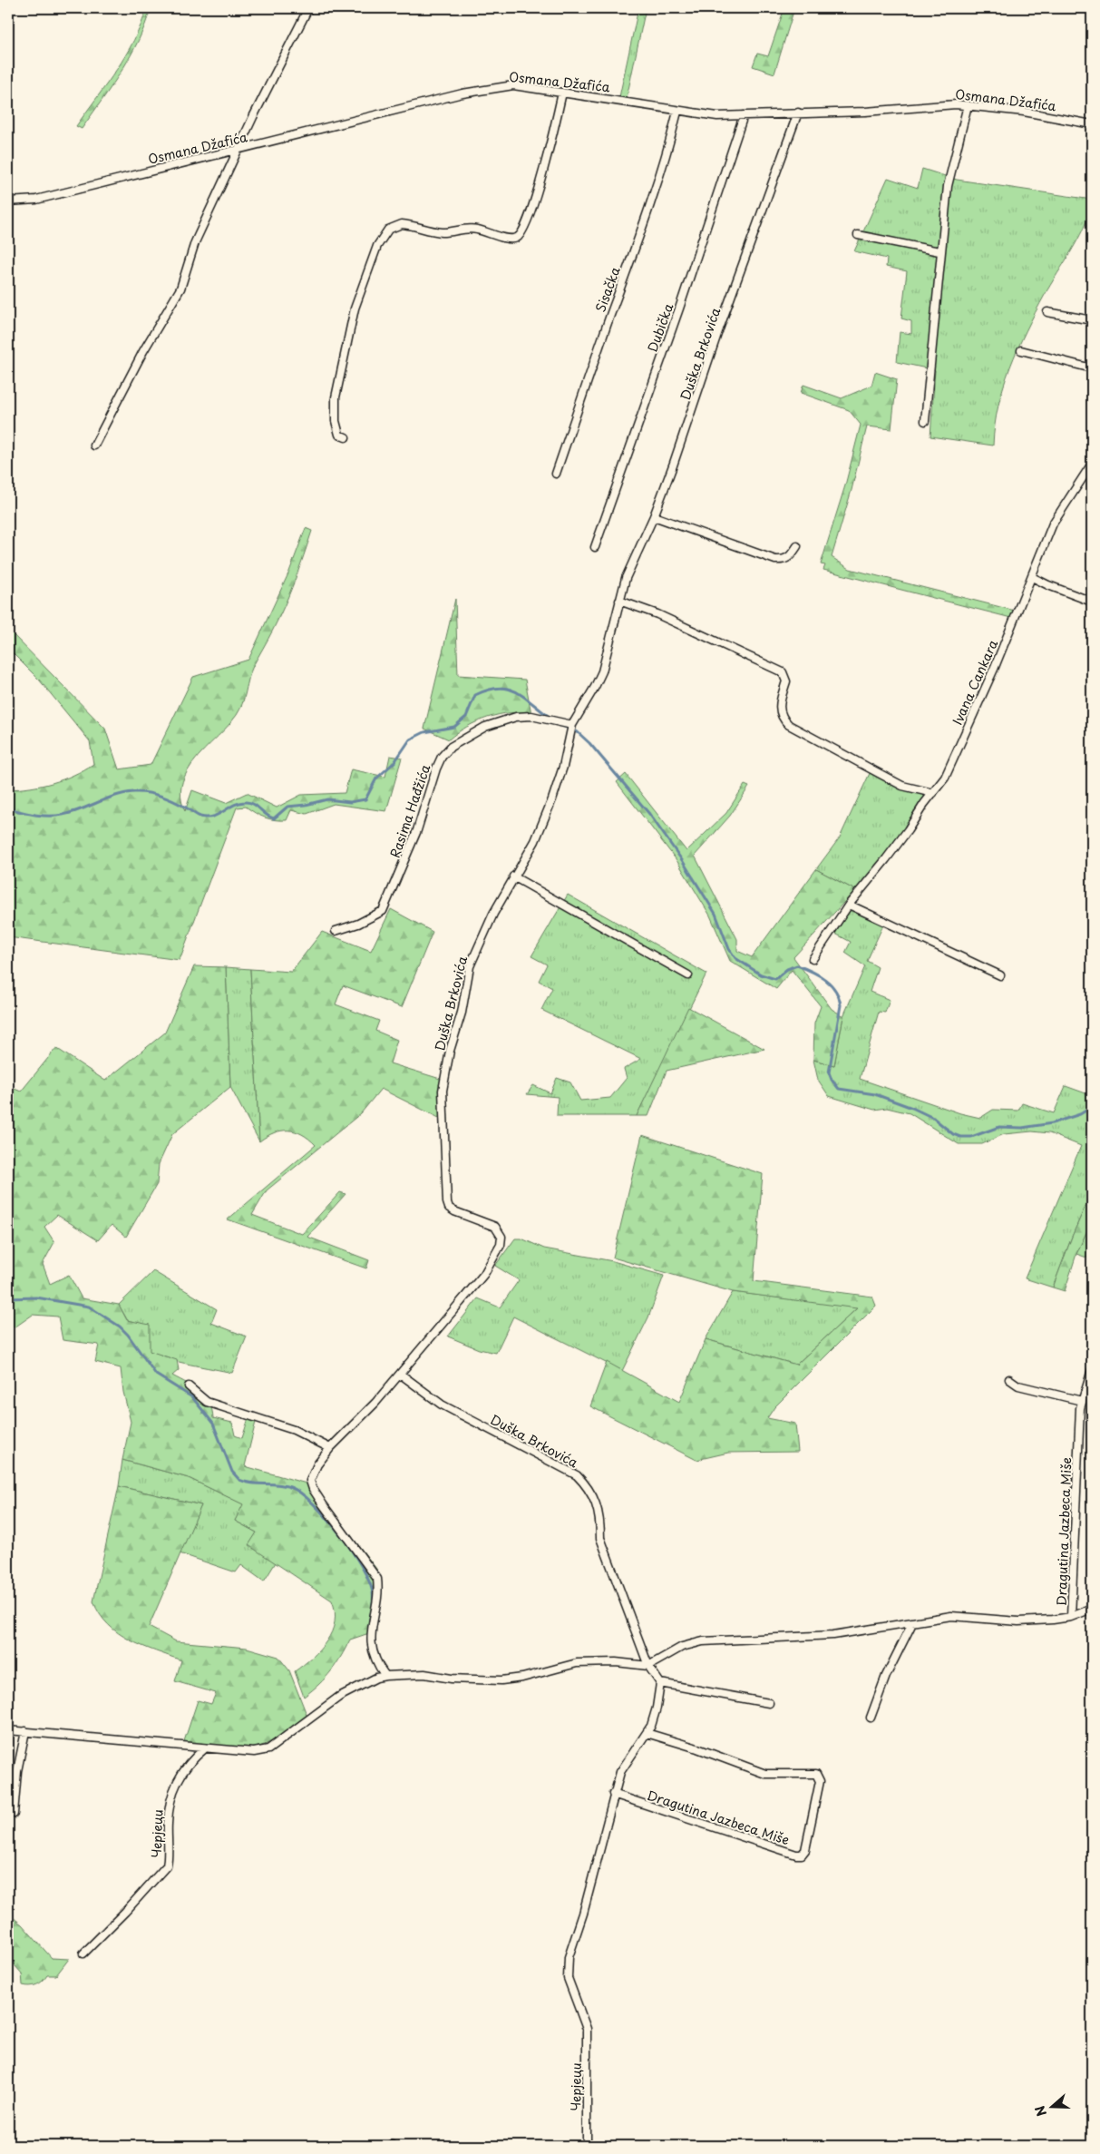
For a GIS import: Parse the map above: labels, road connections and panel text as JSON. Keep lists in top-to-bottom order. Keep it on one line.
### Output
{"streets":{"street":["Osmana Džafića","Sisačka","Dubička","Duška Brkovića","Ivana Cankara","Rasima Hađžića","Dragutina Jazbeca Miše","Черјеци"]},"crossings":[["Osmana Džafića","Sisačka"],["Osmana Džafića","Dubička"],["Osmana Džafića","Duška Brkovića"],["Duška Brkovića","Rasima Hađžića"],["Duška Brkovića","Dragutina Jazbeca Miše"],["Dragutina Jazbeca Miše","Черјеци"]],"north":"left"}
